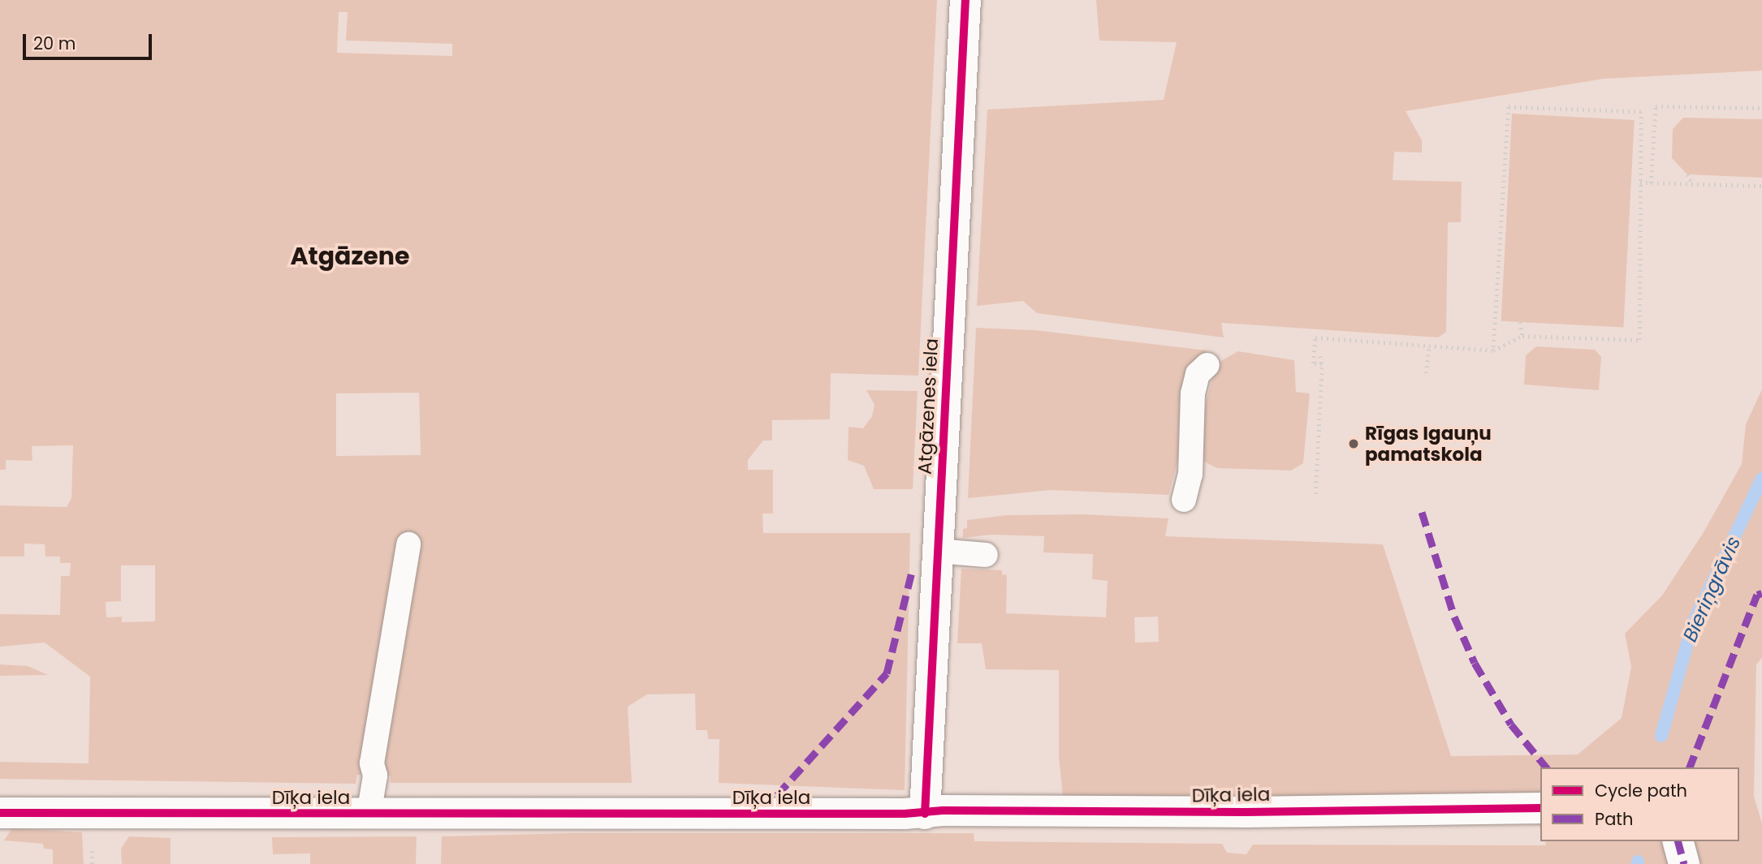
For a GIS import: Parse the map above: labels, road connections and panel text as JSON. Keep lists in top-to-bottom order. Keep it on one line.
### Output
{"streets":{"street":["Atgāzenes iela","Dīķa iela"]},"crossings":[["Atgāzenes iela","Dīķa iela"]],"districts":["Atgāzene"],"water":["Bieriņgrāvis"],"places":["Rīgas Igauņu pamatskola"],"legend":["Cycle path","Path"],"scale_bar":"20 m"}
